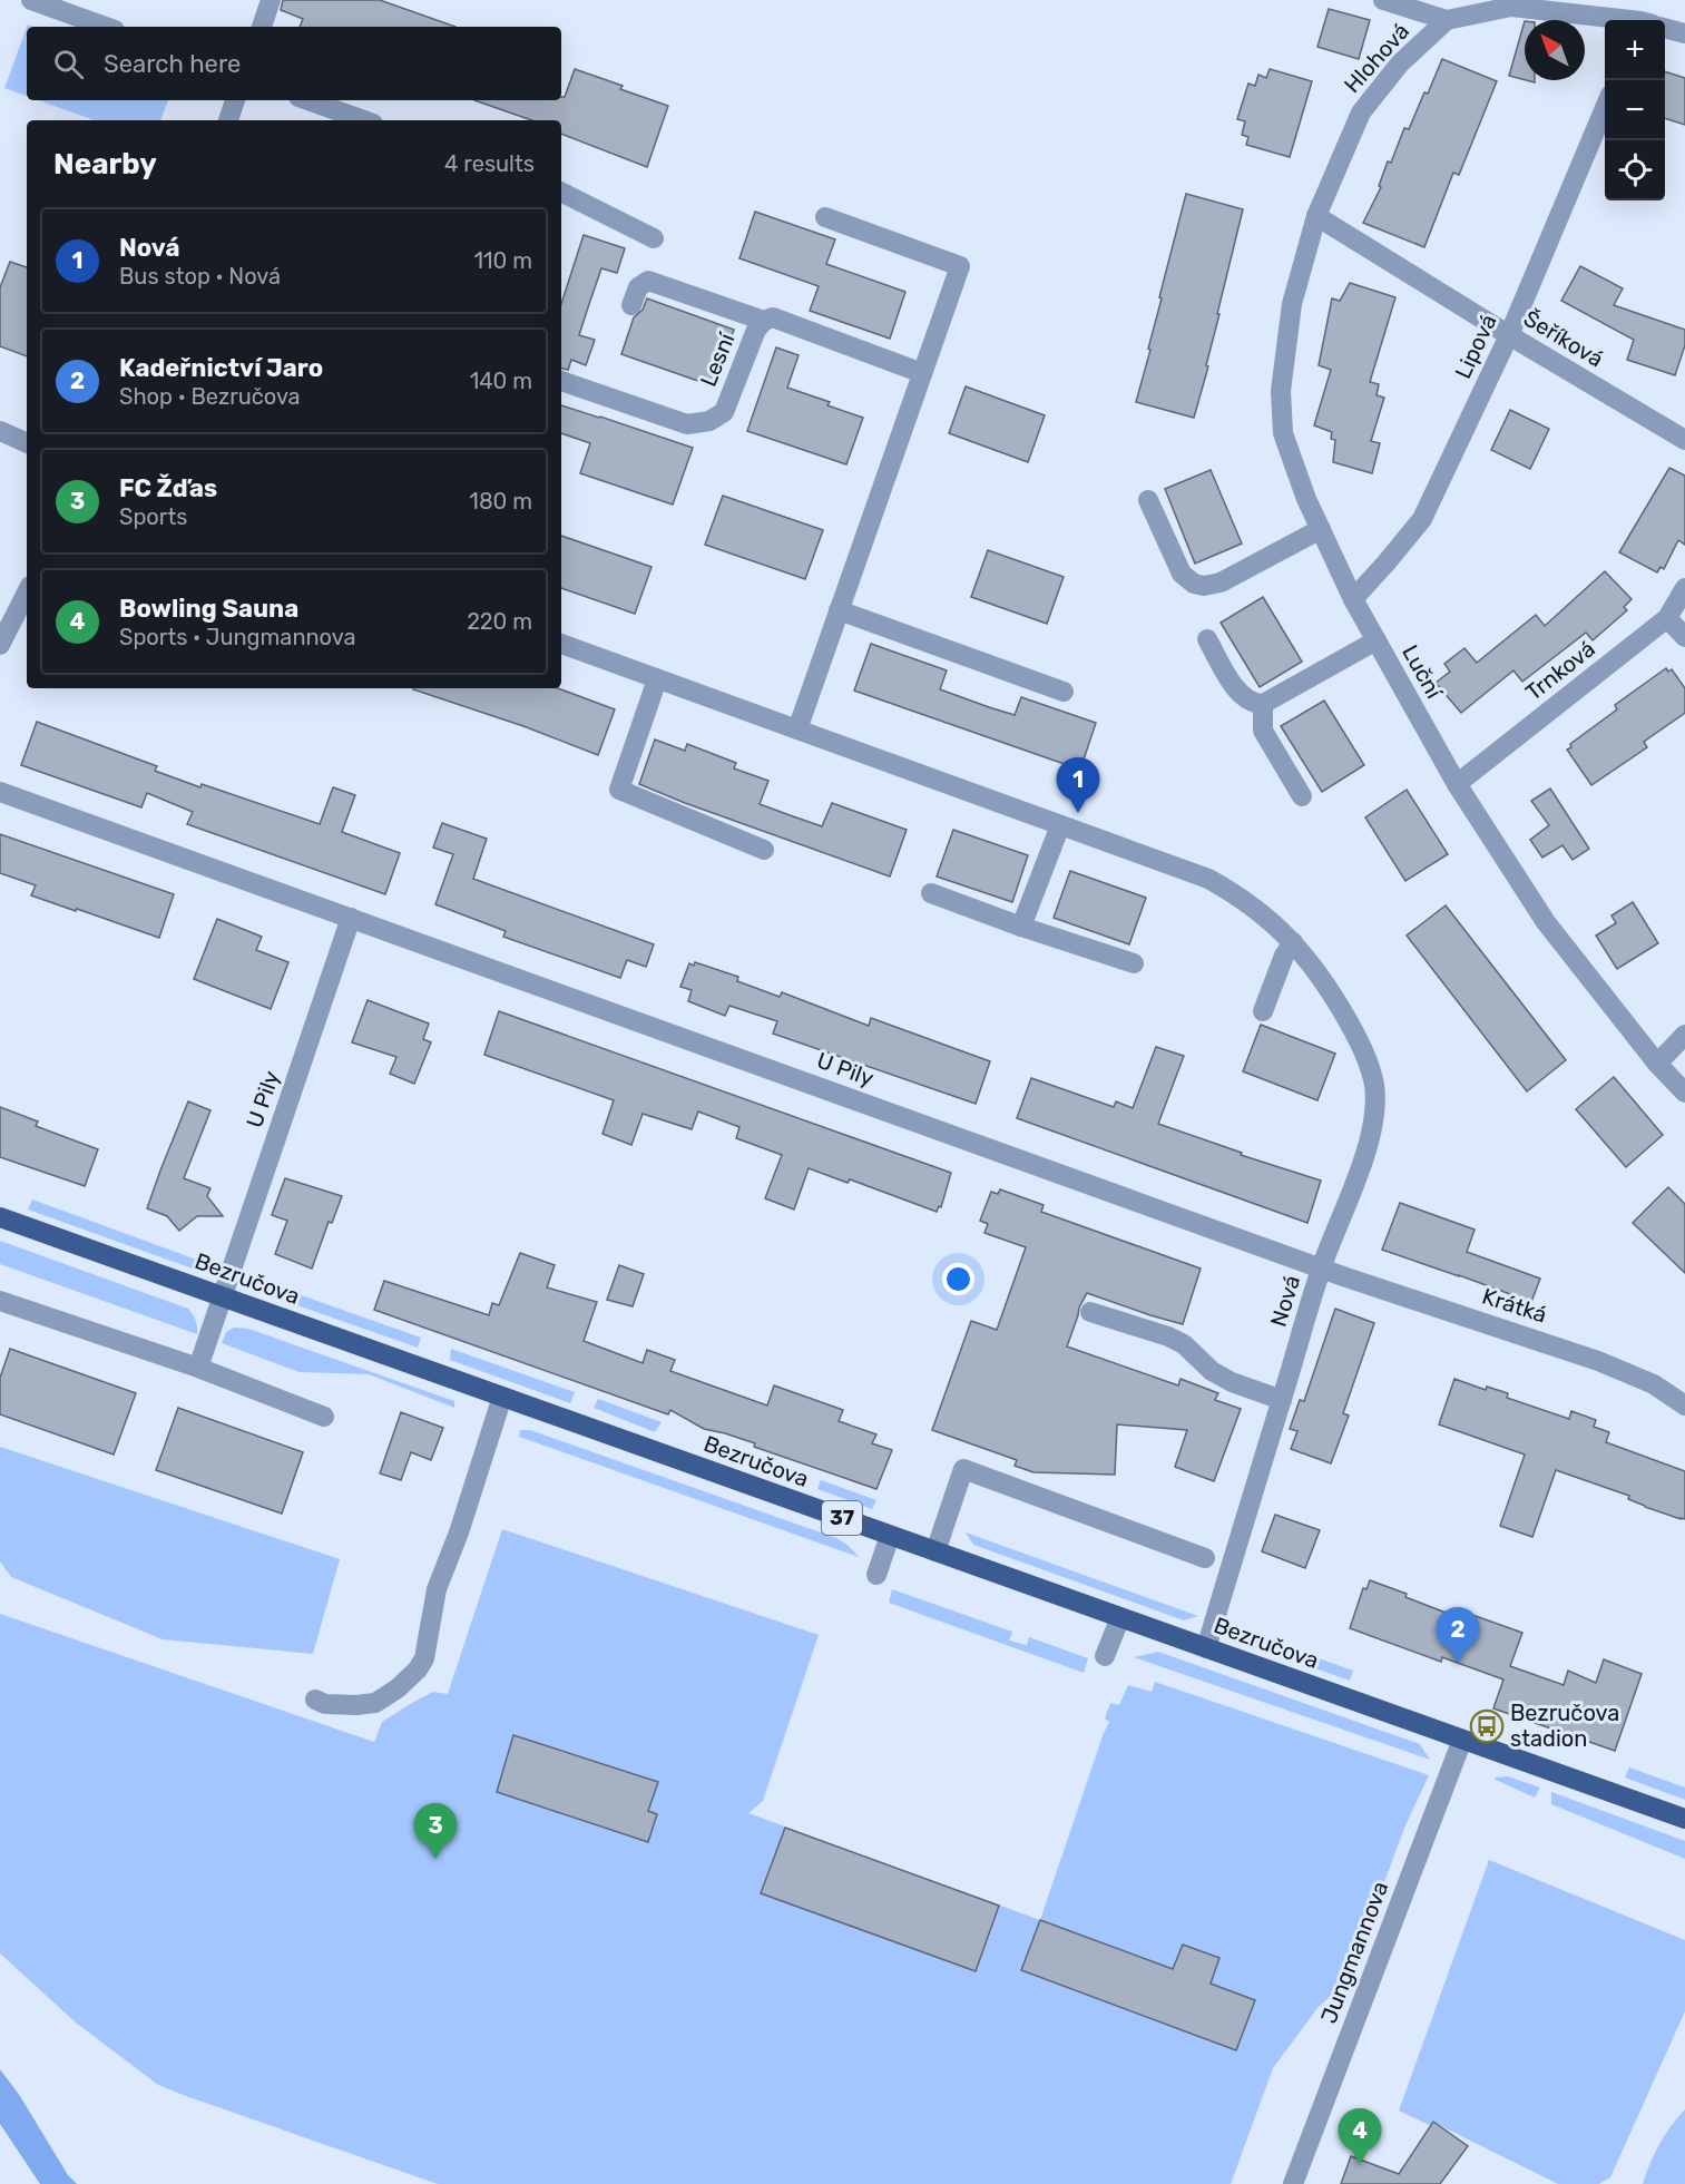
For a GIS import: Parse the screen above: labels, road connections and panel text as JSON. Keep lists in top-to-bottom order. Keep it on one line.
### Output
{"streets":{"main road":["Bezručova","37"],"street":["Hlohová","Šeříková","Lipová","Lesní","Trnková","Luční","U Pily","Nová","Krátká","Jungmannova"]},"crossings":[["Hlohová","Šeříková"],["Hlohová","Luční"],["Šeříková","Lipová"],["Šeříková","Luční"],["Lipová","Luční"],["Trnková","Luční"],["U Pily","Bezručova"],["U Pily","Nová"],["U Pily","Krátká"],["Bezručova","Nová"],["Bezručova","Jungmannova"],["Nová","Krátká"]],"places":{"bus stop":["Bezručova stadion"]},"north":"top left","page":{"map_buttons":["+","−"],"search":"Search here","heading":["Nearby","4 results"],"list":[{"mark":"1","name":"Nová","note":"Bus stop · Nová","value":"110 m"},{"mark":"2","name":"Kadeřnictví Jaro","note":"Shop · Bezručova","value":"140 m"},{"mark":"3","name":"FC Žďas","note":"Sports","value":"180 m"},{"mark":"4","name":"Bowling Sauna","note":"Sports · Jungmannova","value":"220 m"}],"pins":["1","2","3","4"]}}
